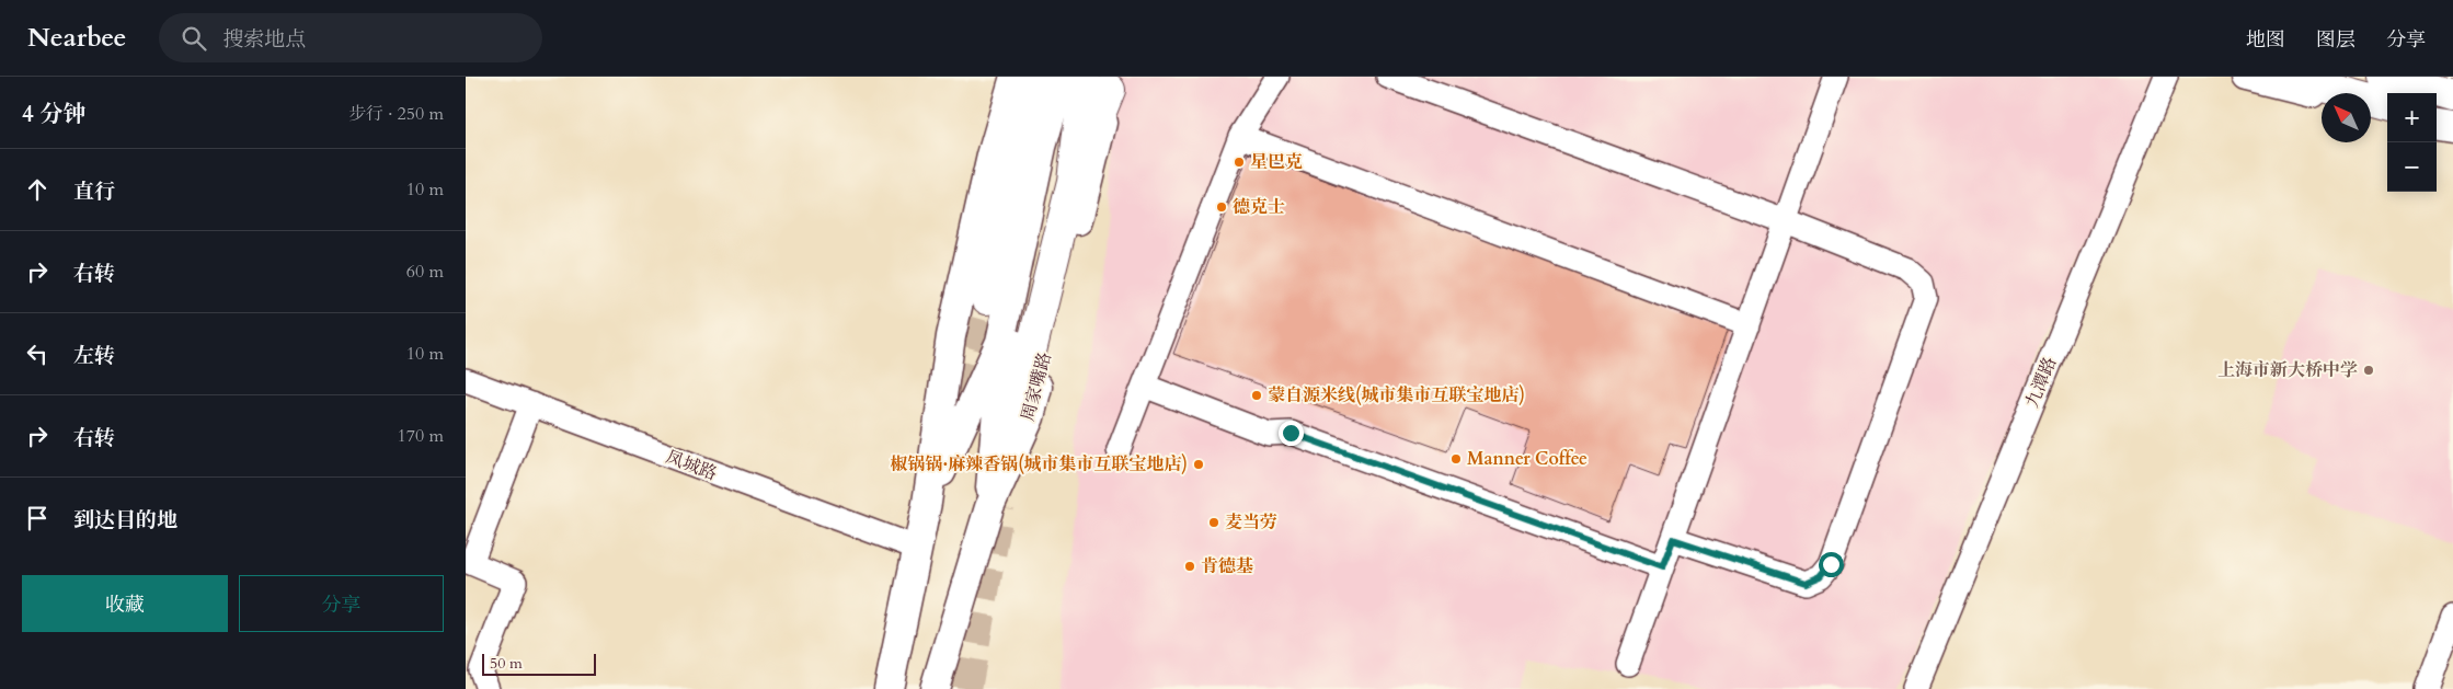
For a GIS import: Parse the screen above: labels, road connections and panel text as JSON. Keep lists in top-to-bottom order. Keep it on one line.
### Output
{"streets":{"main road":["周家嘴路"],"street":["九潭路","凤城路"]},"places":["星巴克","德克士","上海市新大桥中学","蒙自源米线(城市集市互联宝地店)","Manner Coffee","椒锅锅·麻辣香锅(城市集市互联宝地店)","麦当劳","肯德基"],"scale_bar":"50 m","north":"top left","page":{"header":"Nearbee","search":"搜索地点","nav":["地图","图层","分享"],"heading":["4 分钟","步行 · 250 m"],"map_buttons":["+","−"],"list":[["直行","10 m"],["右转","60 m"],["左转","10 m"],["右转","170 m"],"到达目的地"],"buttons":["收藏","分享"],"scale":"50 m"}}
